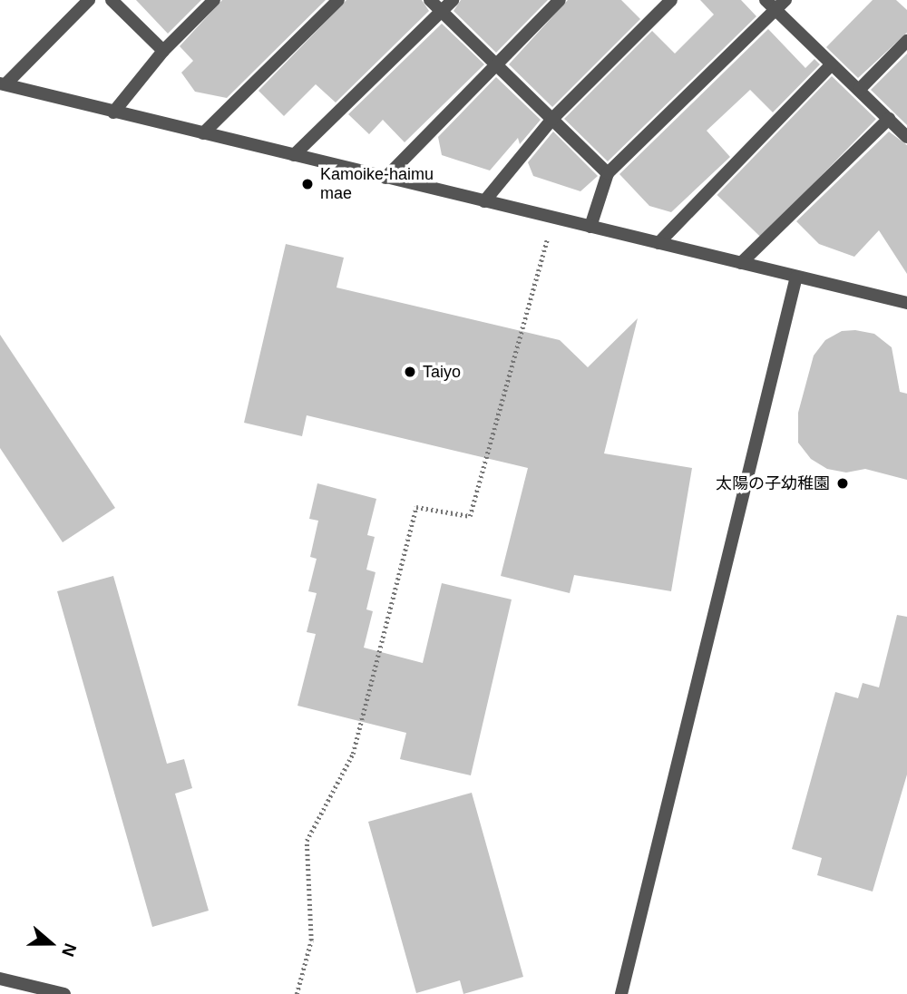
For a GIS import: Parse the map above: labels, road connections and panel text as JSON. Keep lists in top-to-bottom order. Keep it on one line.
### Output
{"places":["Kamoike-haimu mae","Taiyo","太陽の子幼稚園"],"north":"right"}
